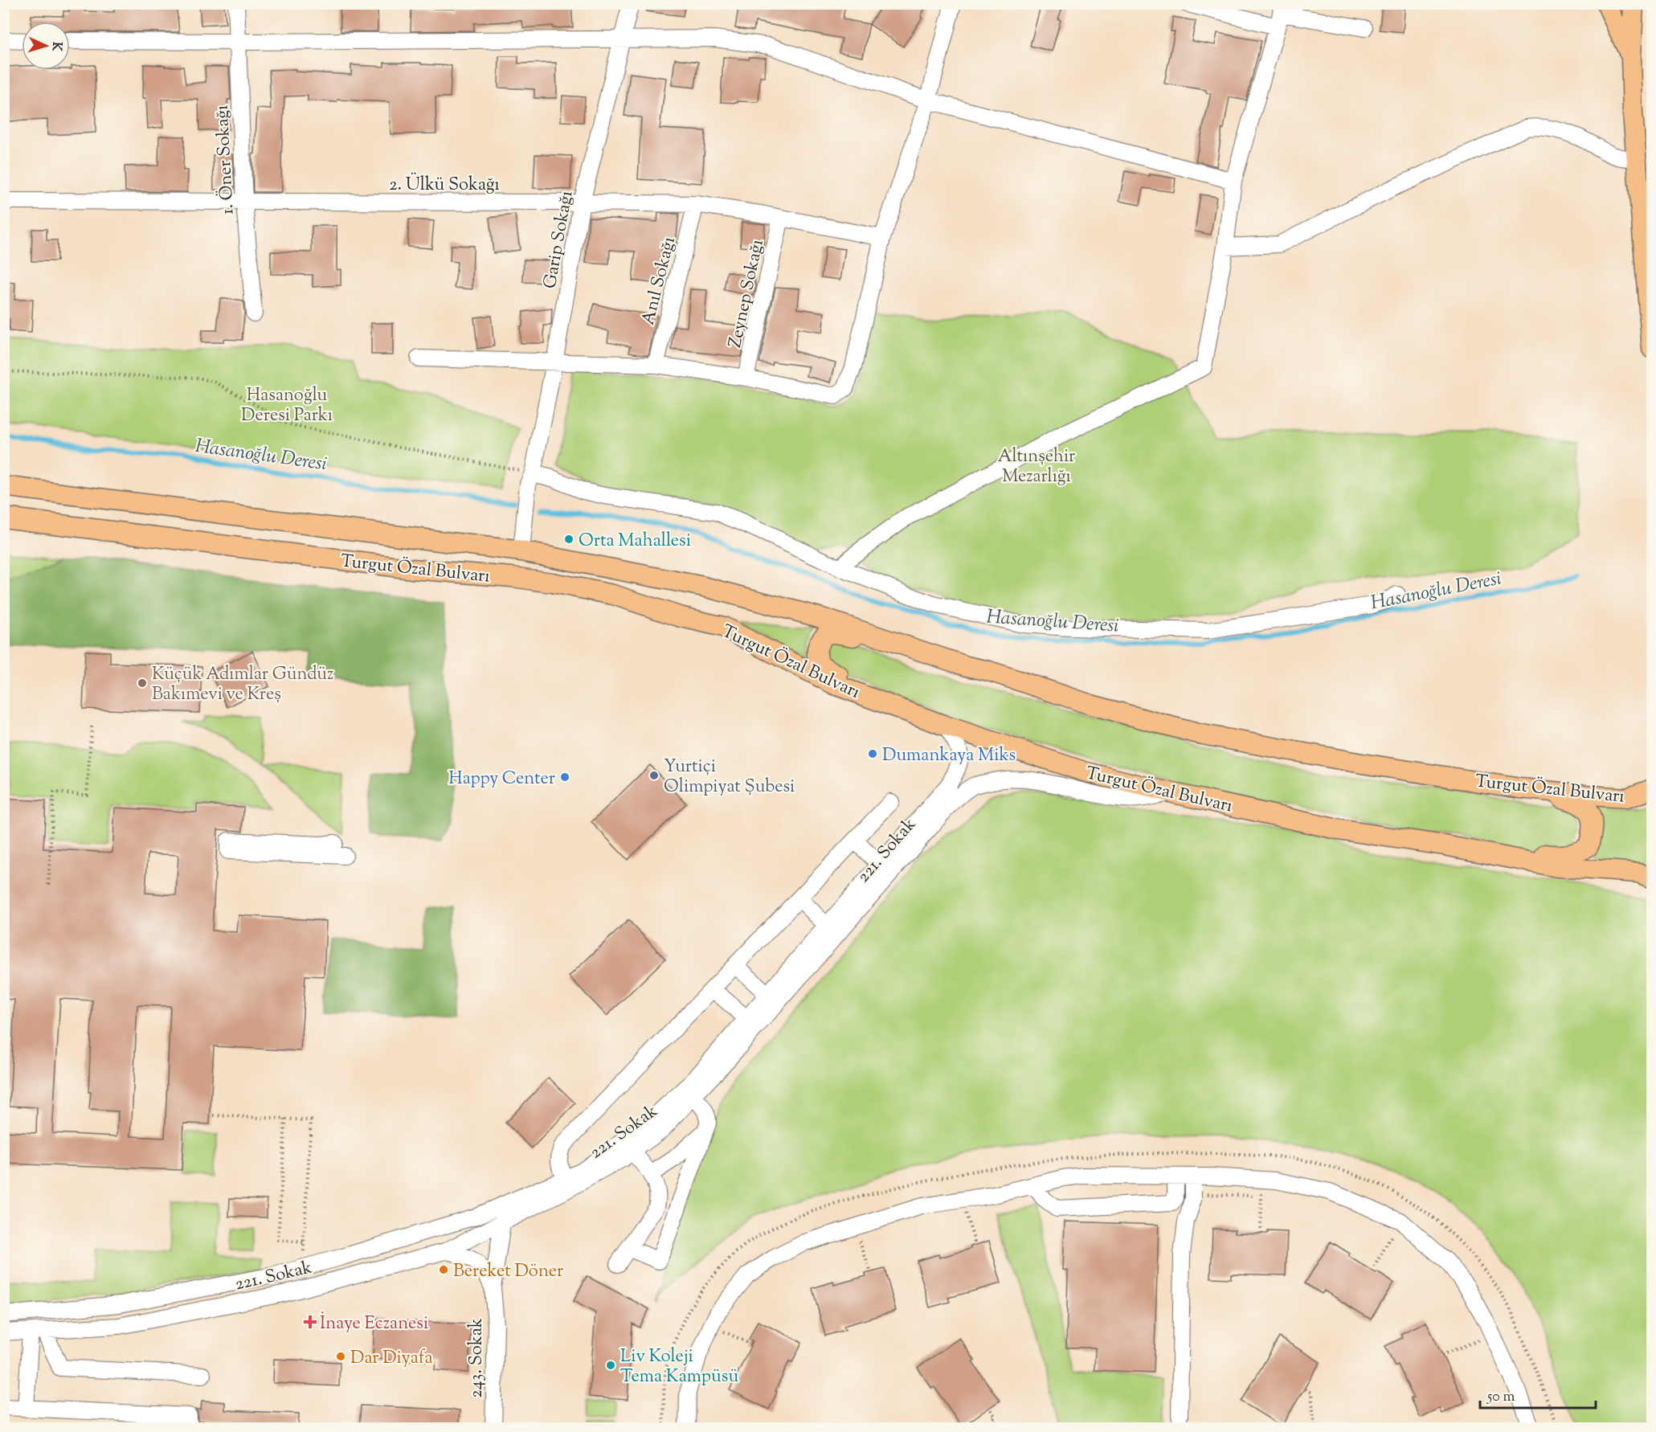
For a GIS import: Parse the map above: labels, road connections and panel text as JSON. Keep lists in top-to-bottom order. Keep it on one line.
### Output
{"streets":{"main road":["Turgut Özal Bulvarı"],"street":["1. Öner Sokağı","2. Ülkü Sokağı","Garip Sokağı","Anıl Sokağı","Zeynep Sokağı","221. Sokak","243. Sokak"]},"crossings":[["1. Öner Sokağı","2. Ülkü Sokağı"],["2. Ülkü Sokağı","Garip Sokağı"],["2. Ülkü Sokağı","Anıl Sokağı"],["2. Ülkü Sokağı","Zeynep Sokağı"],["Garip Sokağı","Turgut Özal Bulvarı"],["Turgut Özal Bulvarı","221. Sokak"],["221. Sokak","243. Sokak"]],"water":["Hasanoğlu Deresi"],"parks":["Hasanoğlu Deresi Parkı","Altınşehir Mezarlığı"],"places":{"other":["Orta Mahallesi","Küçük Adımlar Gündüz Bakımevi ve Kreş","Dumankaya Miks","Yurtiçi Olimpiyat Şubesi","Happy Center","Bereket Döner","Dar Diyafa","Liv Koleji Tema Kampüsü"],"health":["İnaye Eczanesi"]},"scale_bar":"50 m","north":"right"}
